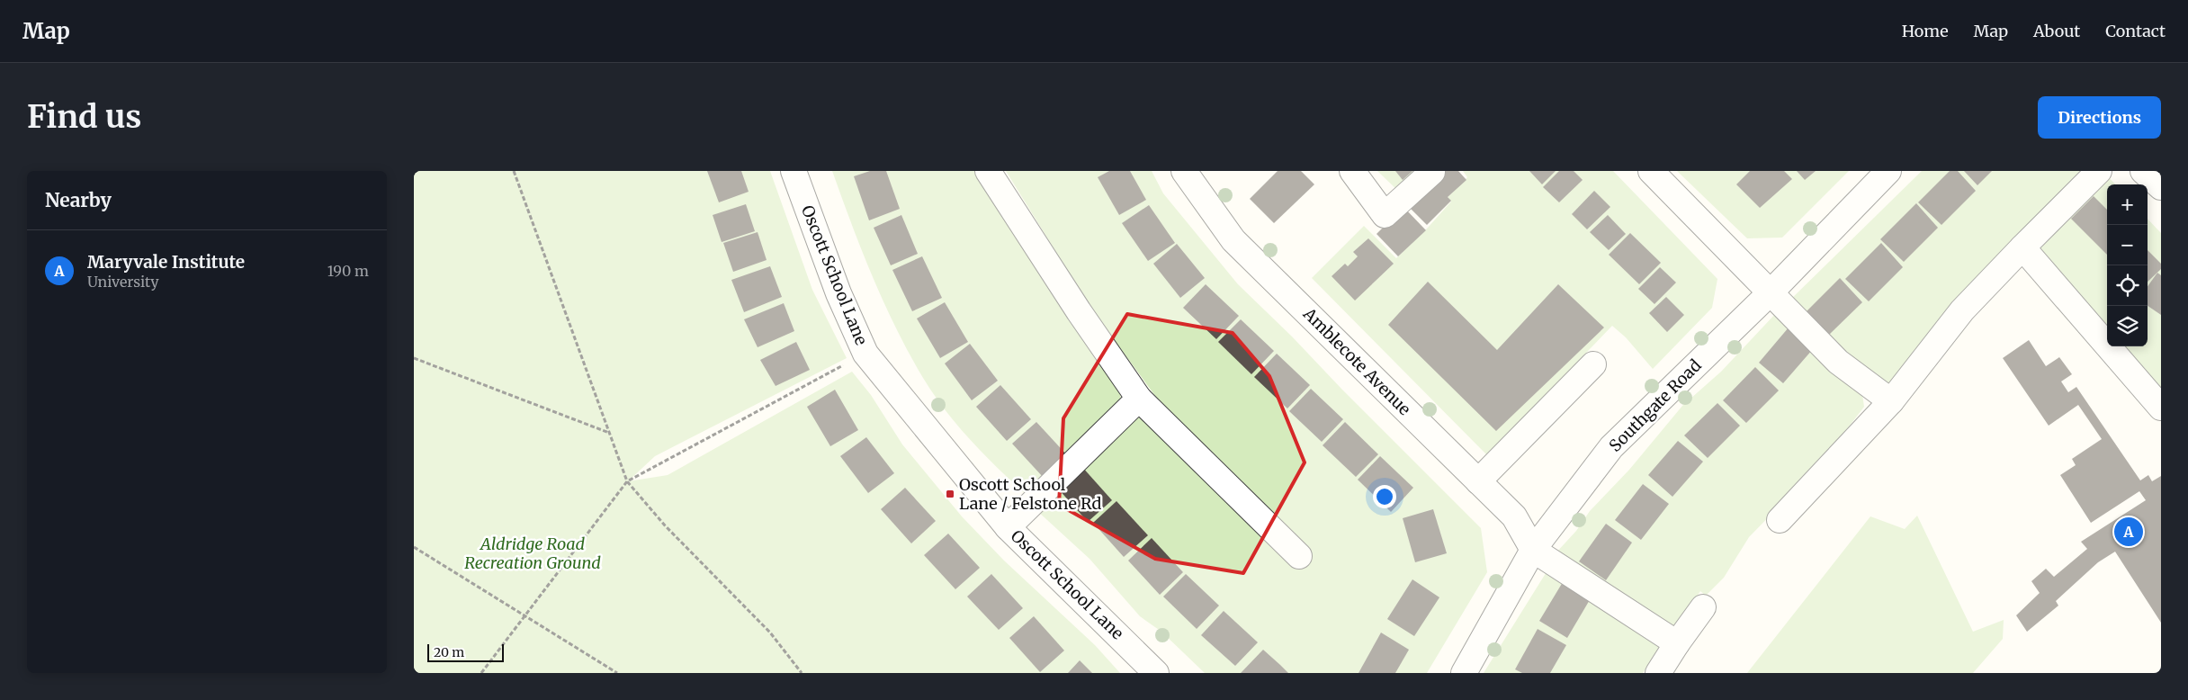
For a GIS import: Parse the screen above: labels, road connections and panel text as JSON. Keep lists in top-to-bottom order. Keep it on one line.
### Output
{"streets":{"street":["Oscott School Lane","Amblecote Avenue","Southgate Road"]},"crossings":[["Amblecote Avenue","Southgate Road"]],"parks":["Aldridge Road Recreation Ground"],"places":{"transit":["Oscott School Lane / Felstone Rd"]},"scale_bar":"20 m","page":{"header":"Map","nav":["Home","Map","About","Contact"],"buttons":"Directions","title":"Find us","heading":"Nearby","map_buttons":["+","−"],"list":[{"mark":"A","name":"Maryvale Institute","note":"University","value":"190 m"}],"pins":"A","scale":"20 m"}}
